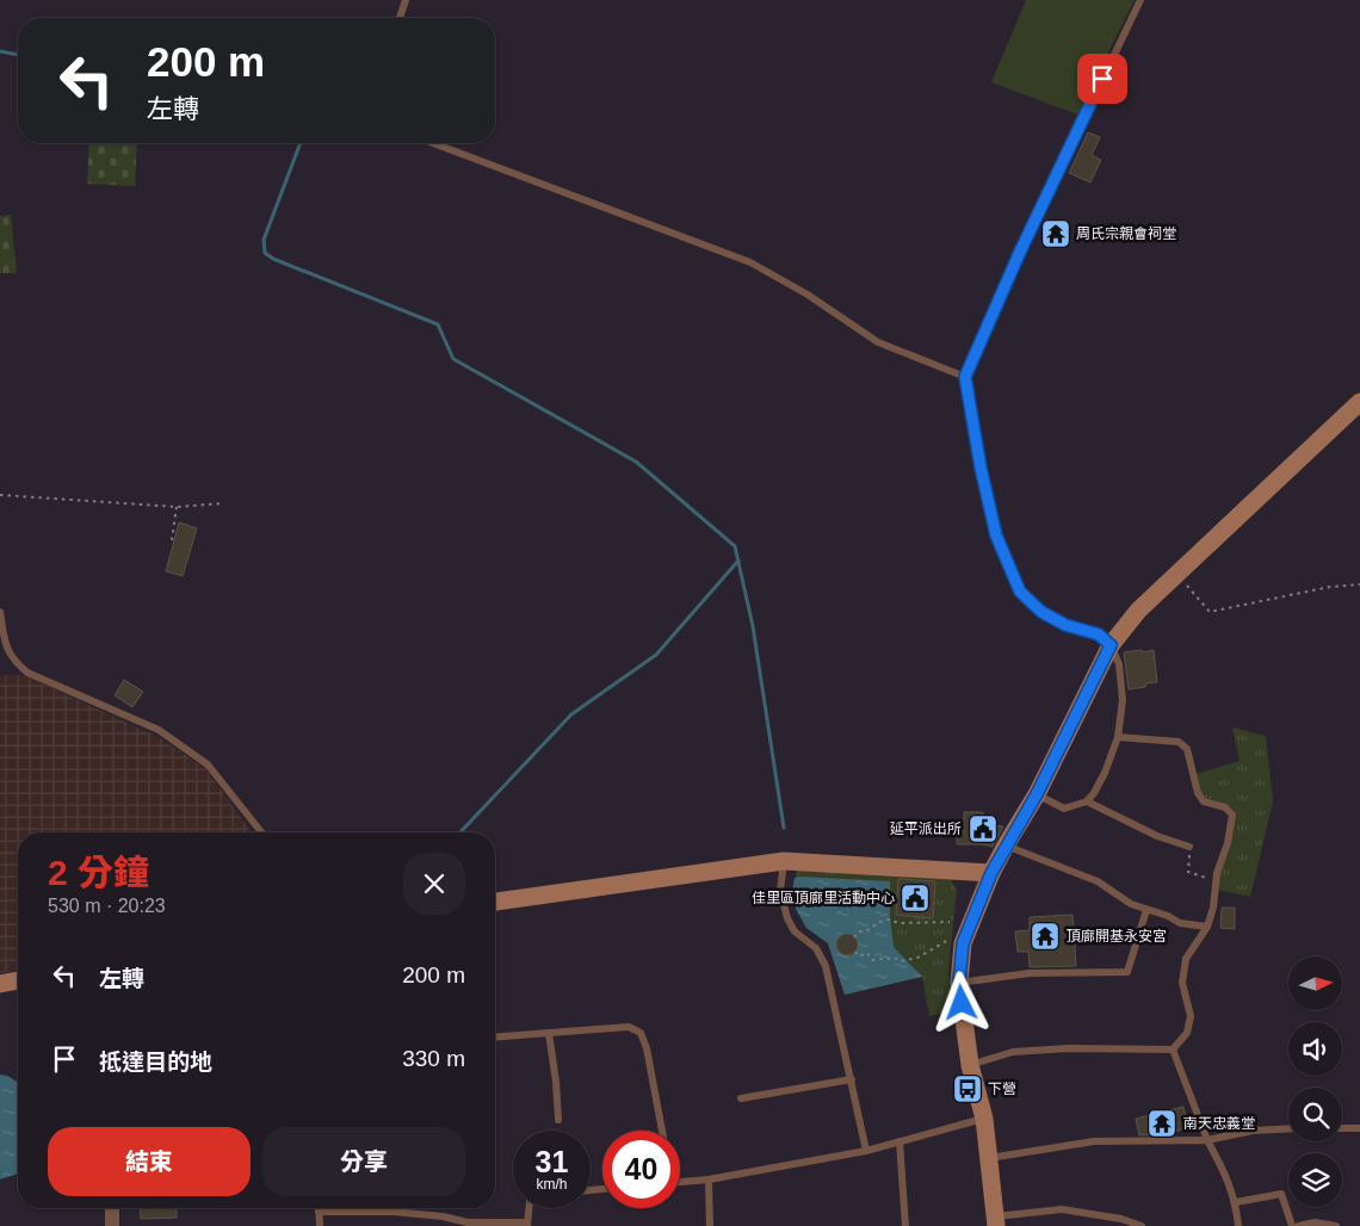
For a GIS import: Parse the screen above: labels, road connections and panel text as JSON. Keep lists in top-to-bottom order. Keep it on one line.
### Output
{"places":{"temple":["周氏宗親會祠堂","頂廍開基永安宮","南天忠義堂"],"public building":["延平派出所","佳里區頂廍里活動中心"],"bus stop":["下營"]},"north":"right","page":{"turn":["200 m","左轉"],"heading":["2 分鐘","530 m · 20:23"],"list":[{"name":"左轉","value":"200 m"},{"name":"抵達目的地","value":"330 m"}],"buttons":["結束","分享"],"speed":"31 km/h","limit":"40"}}
